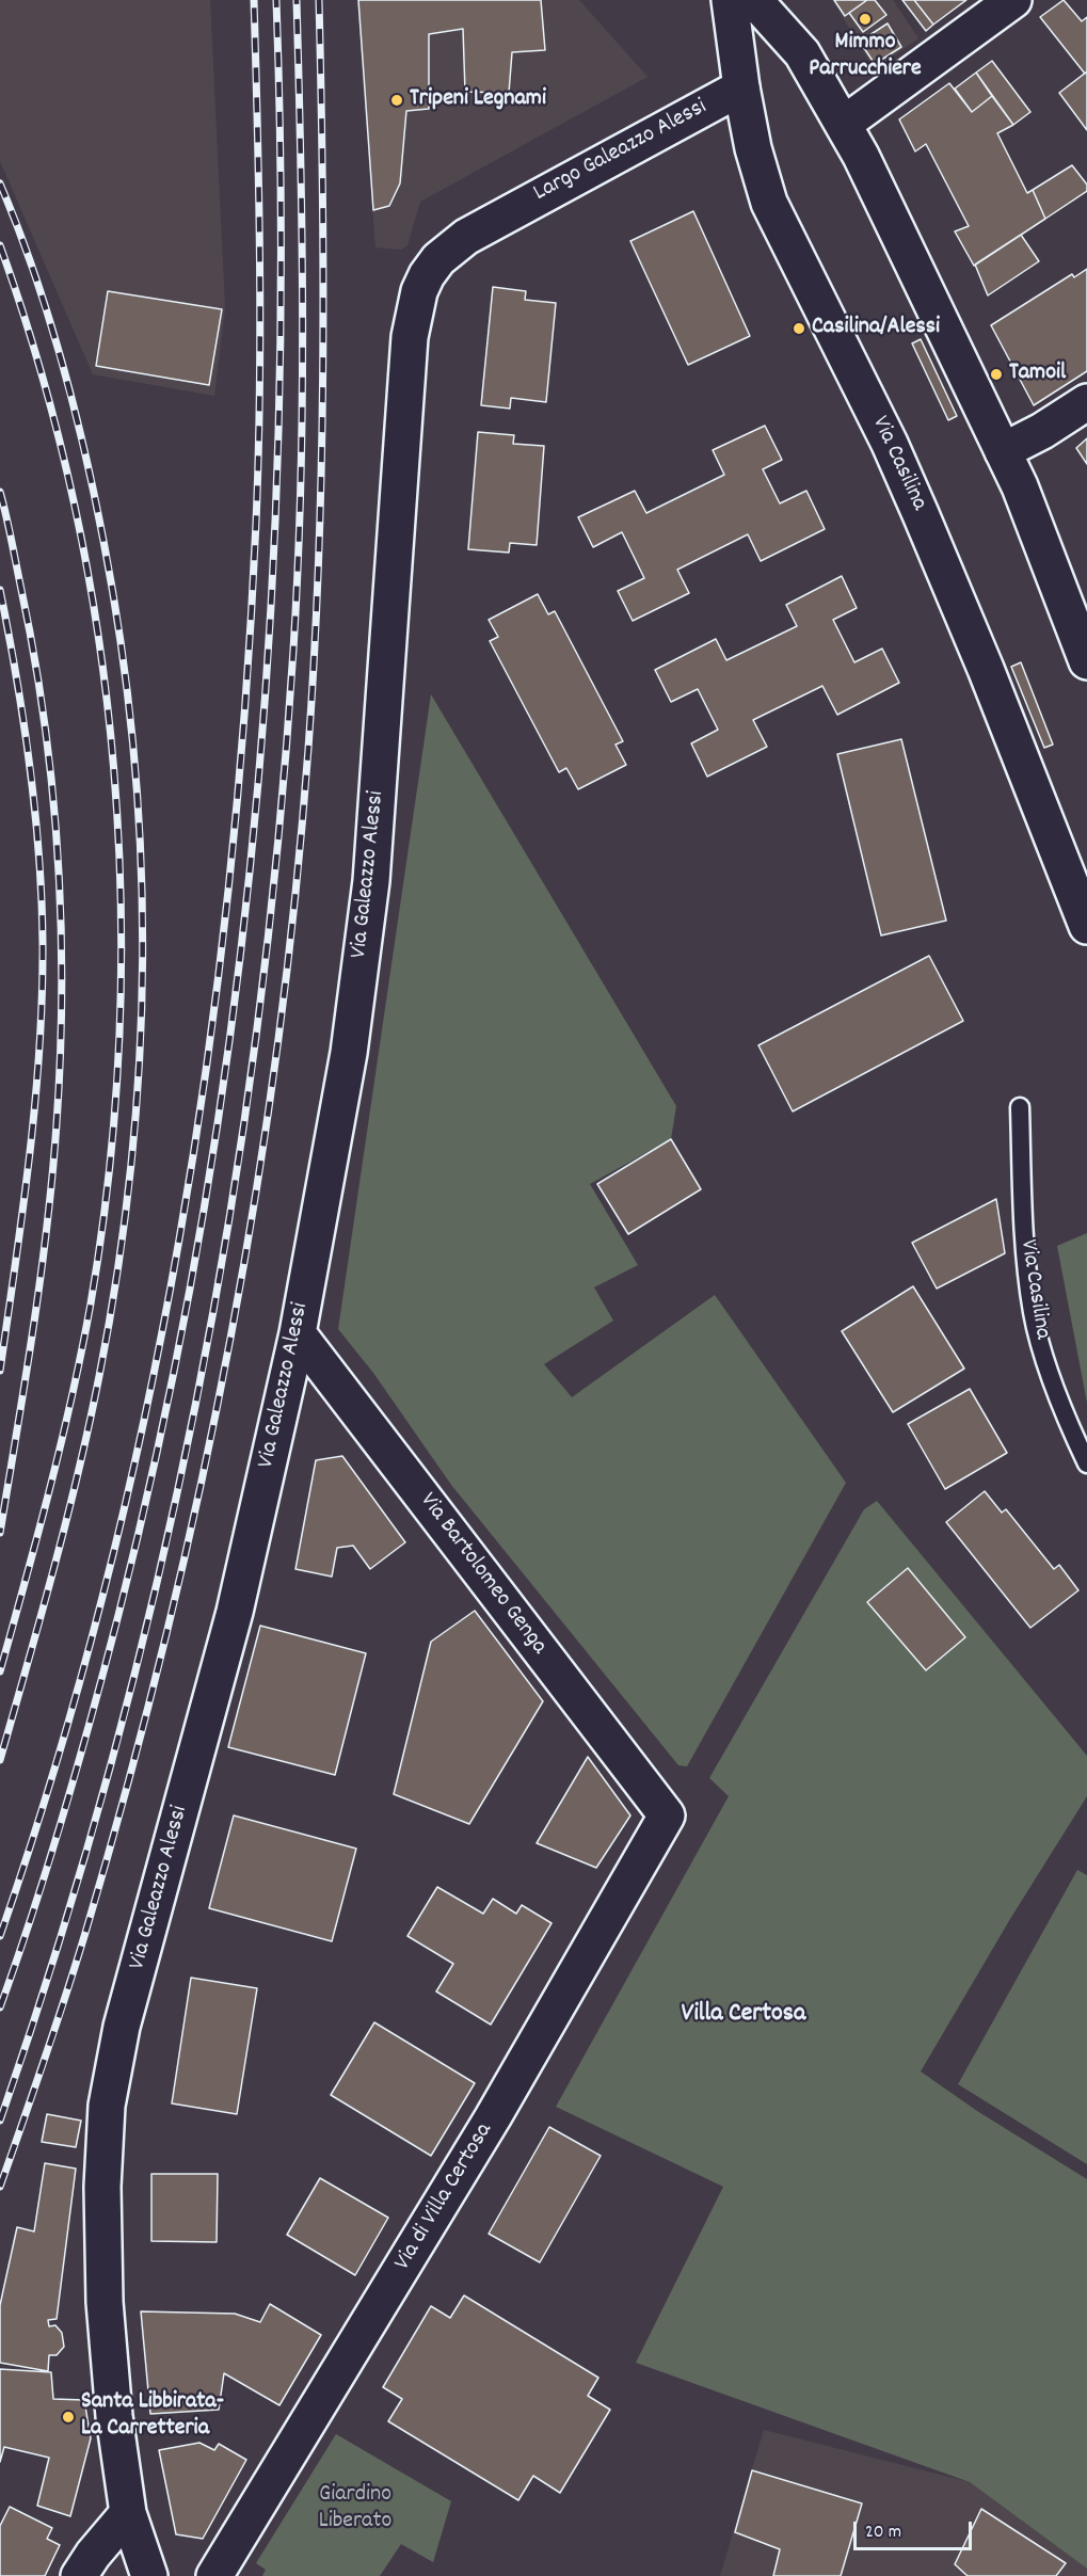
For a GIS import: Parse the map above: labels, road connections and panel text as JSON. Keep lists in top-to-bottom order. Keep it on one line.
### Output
{"streets":{"street":["Largo Galeazzo Alessi","Via Casilina","Via Galeazzo Alessi","Via Bartolomeo Genga","Via di Villa Certosa"]},"crossings":[["Largo Galeazzo Alessi","Via Casilina"],["Largo Galeazzo Alessi","Via Galeazzo Alessi"],["Via Galeazzo Alessi","Via Bartolomeo Genga"],["Via Bartolomeo Genga","Via di Villa Certosa"]],"districts":["Villa Certosa"],"parks":["Giardino Liberato"],"places":["Mimmo Parrucchiere","Tripeni Legnami","Casilina/Alessi","Tamoil","Santa Libbirata- La Carretteria"],"scale_bar":"20 m"}
